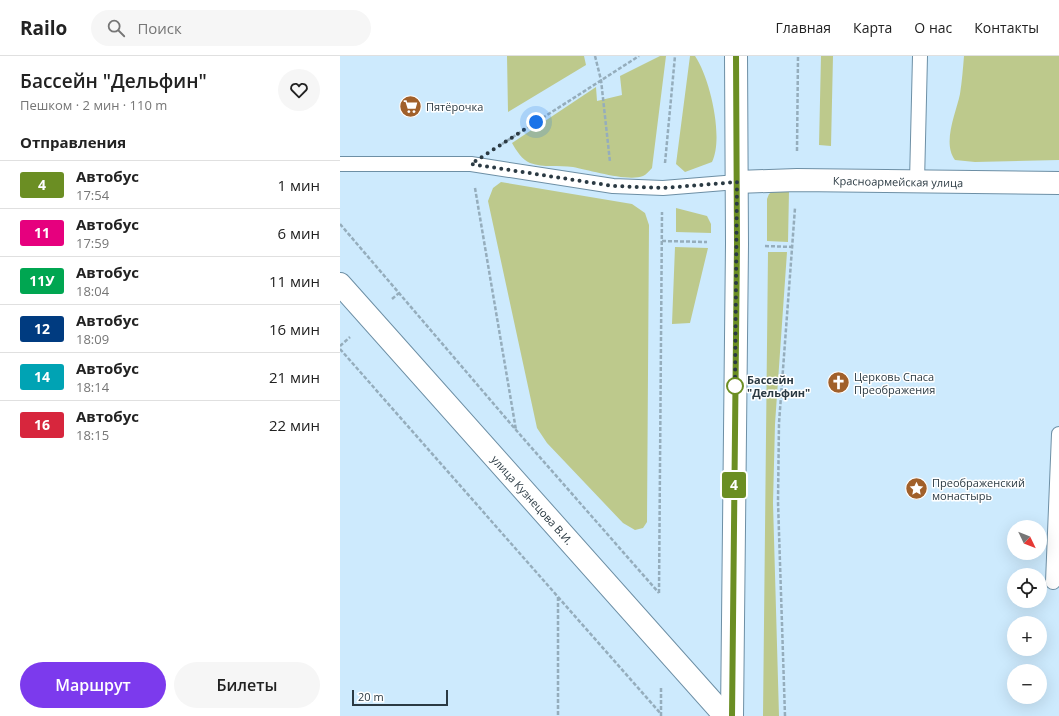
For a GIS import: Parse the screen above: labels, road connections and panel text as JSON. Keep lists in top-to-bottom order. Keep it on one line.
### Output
{"streets":{"street":["Красноармейская улица","улица Кузнецова В.И."]},"places":{"supermarket":["Пятёрочка"],"church":["Церковь Спаса Преображения"],"other":["Бассейн \"Дельфин\""],"place":["Преображенский монастырь"]},"lines":["bus line 4"],"scale_bar":"20 m","north":"bottom right","page":{"header":"Railo","search":"Поиск","nav":["Главная","Карта","О нас","Контакты"],"heading":[["Бассейн \"Дельфин\"","Пешком · 2 мин · 110 m"],"Отправления"],"on_map":"4","list":[{"mark":"4","name":"Автобус","note":"17:54","value":"1 мин"},{"mark":"11","name":"Автобус","note":"17:59","value":"6 мин"},{"mark":"11У","name":"Автобус","note":"18:04","value":"11 мин"},{"mark":"12","name":"Автобус","note":"18:09","value":"16 мин"},{"mark":"14","name":"Автобус","note":"18:14","value":"21 мин"},{"mark":"16","name":"Автобус","note":"18:15","value":"22 мин"}],"map_buttons":["+","−"],"buttons":["Маршрут","Билеты"],"scale":"20 m"}}
